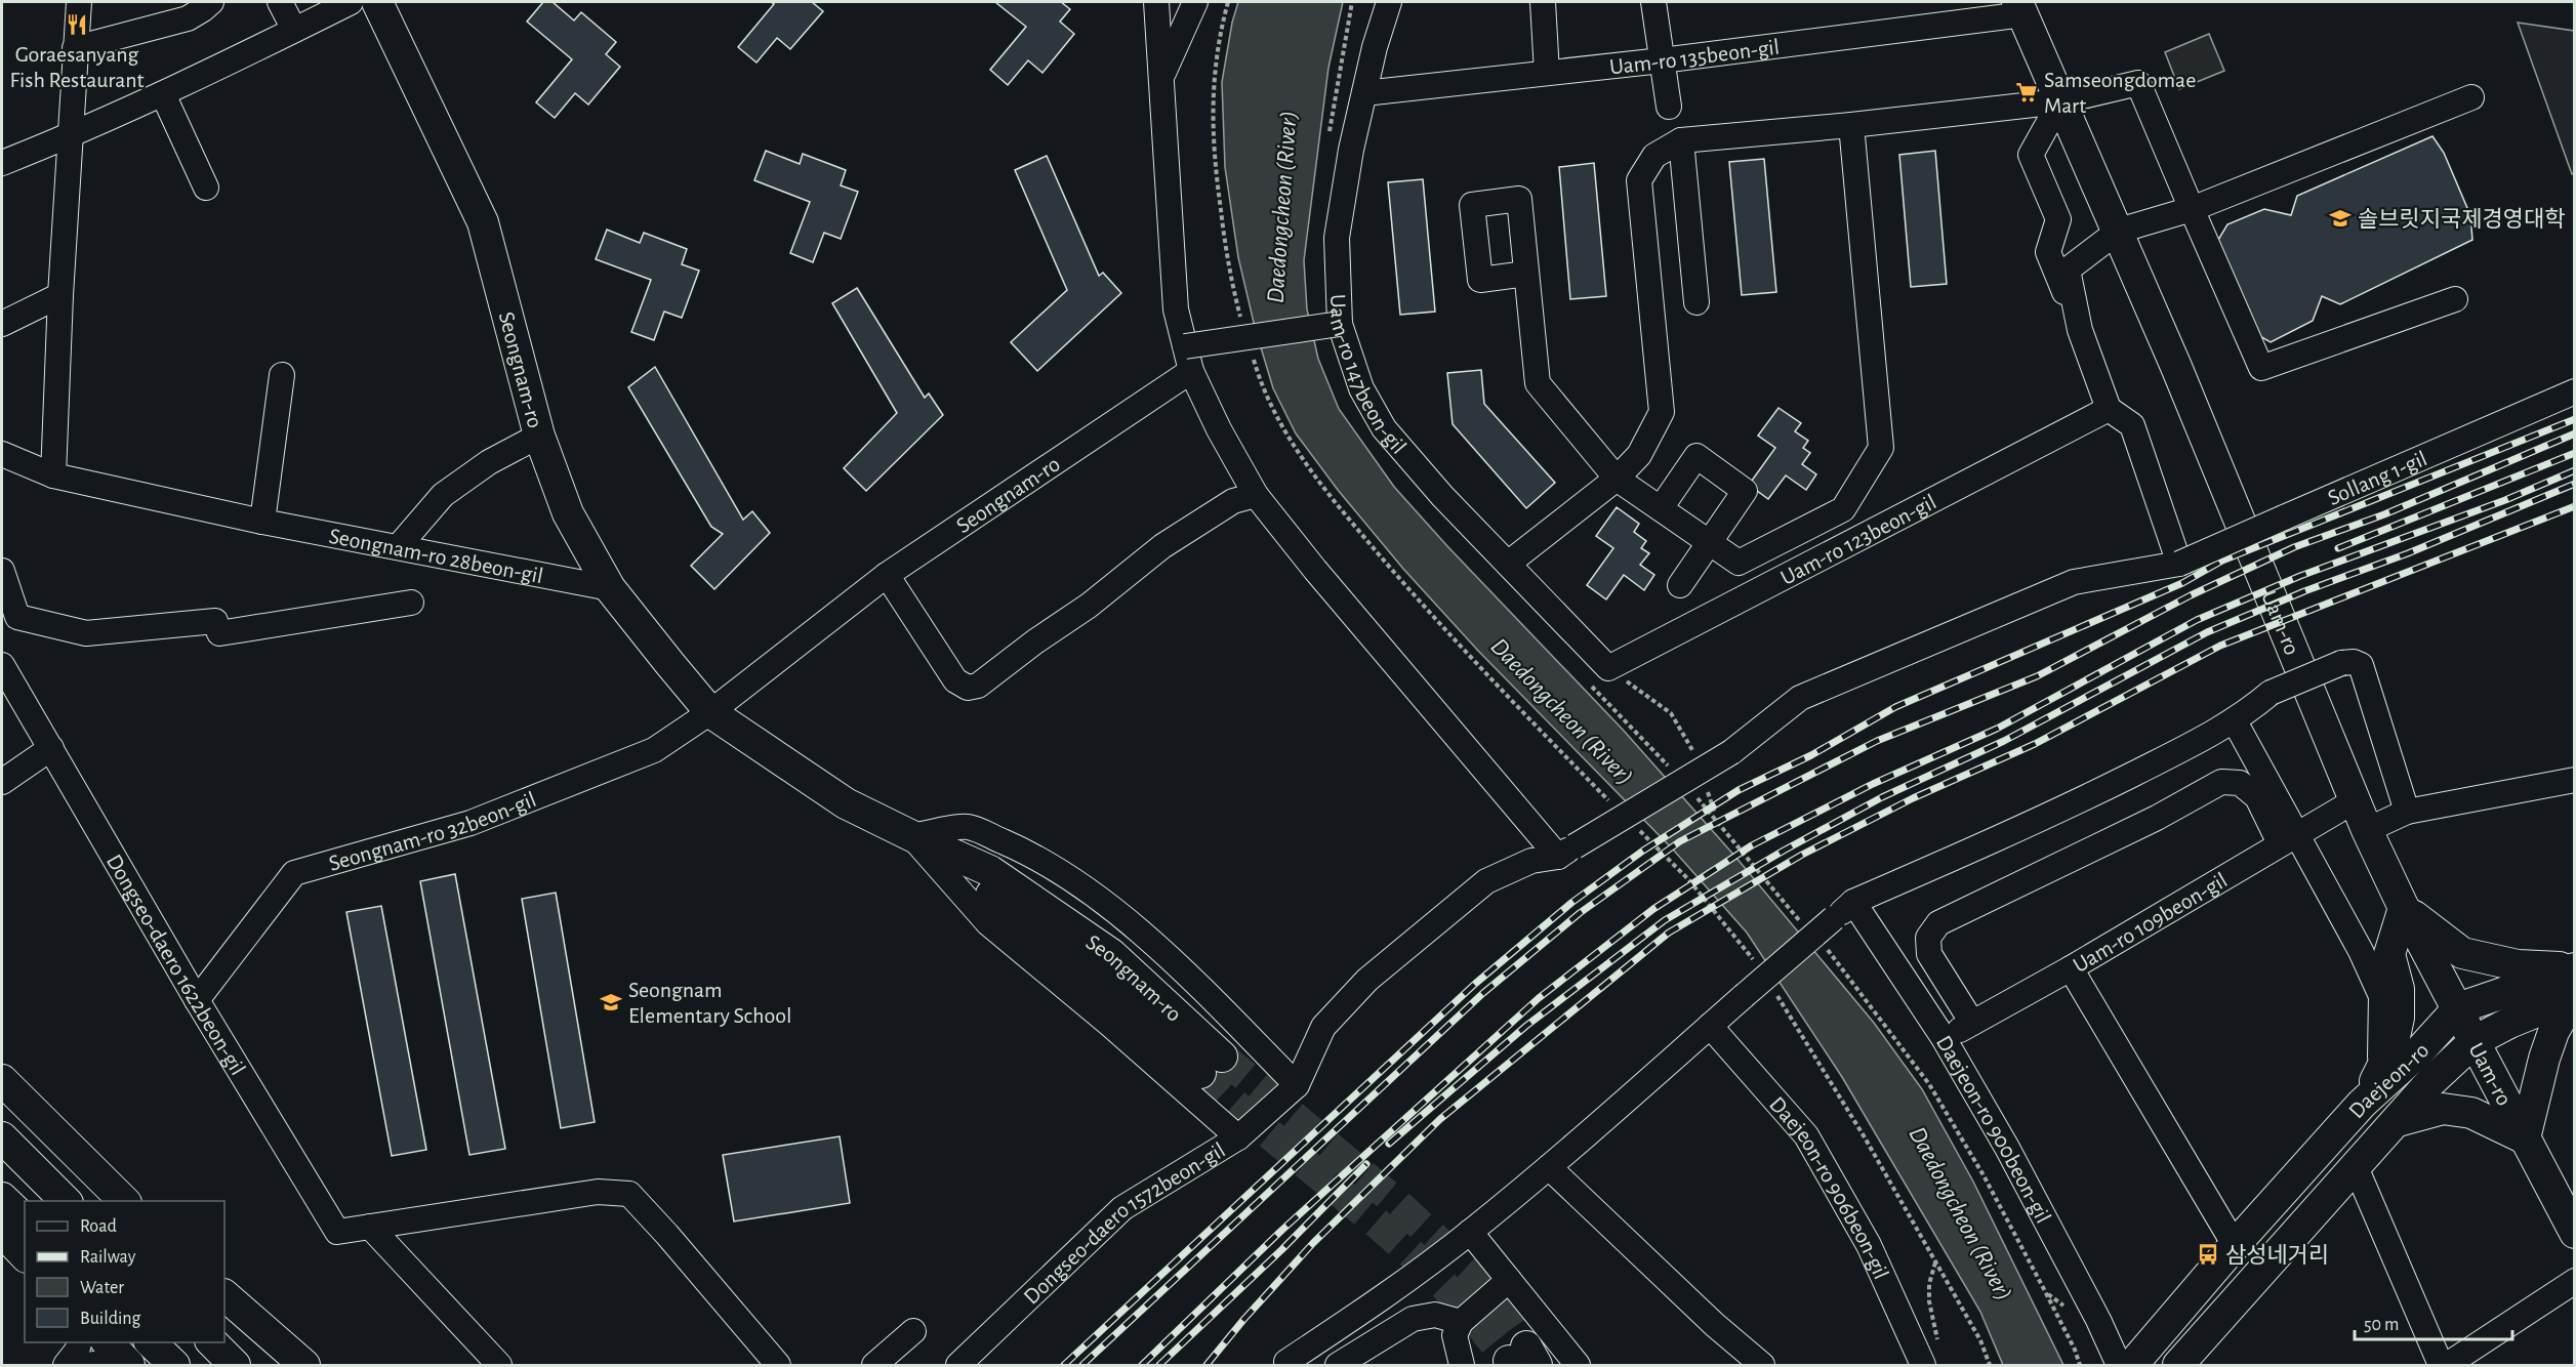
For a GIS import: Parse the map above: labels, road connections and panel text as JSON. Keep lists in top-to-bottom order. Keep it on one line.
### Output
{"streets":{"main road":["Seongnam-ro","Uam-ro","Daejeon-ro"],"street":["Uam-ro 135beon-gil","Uam-ro 147beon-gil","Sollang 1-gil","Uam-ro 123beon-gil","Seongnam-ro 28beon-gil","Seongnam-ro 32beon-gil","Uam-ro 109beon-gil","Dongseo-daero 1622beon-gil","Daejeon-ro 900beon-gil","Daejeon-ro 906beon-gil","Dongseo-daero 1572beon-gil"]},"crossings":[["Uam-ro 135beon-gil","Uam-ro 147beon-gil"],["Uam-ro 135beon-gil","Uam-ro"],["Seongnam-ro","Seongnam-ro 28beon-gil"],["Seongnam-ro","Seongnam-ro 32beon-gil"],["Uam-ro 147beon-gil","Uam-ro 123beon-gil"],["Uam-ro","Uam-ro 109beon-gil"],["Uam-ro","Daejeon-ro"],["Seongnam-ro 32beon-gil","Dongseo-daero 1622beon-gil"],["Uam-ro 109beon-gil","Daejeon-ro 900beon-gil"]],"water":["Daedongcheon (River)"],"places":{"restaurant":["Goraesanyang Fish Restaurant"],"supermarket":["Samseongdomae Mart"],"school or university":["솔브릿지국제경영대학","Seongnam Elementary School"],"bus stop":["삼성네거리"]},"legend":["Road","Railway","Water","Building"],"scale_bar":"50 m"}
